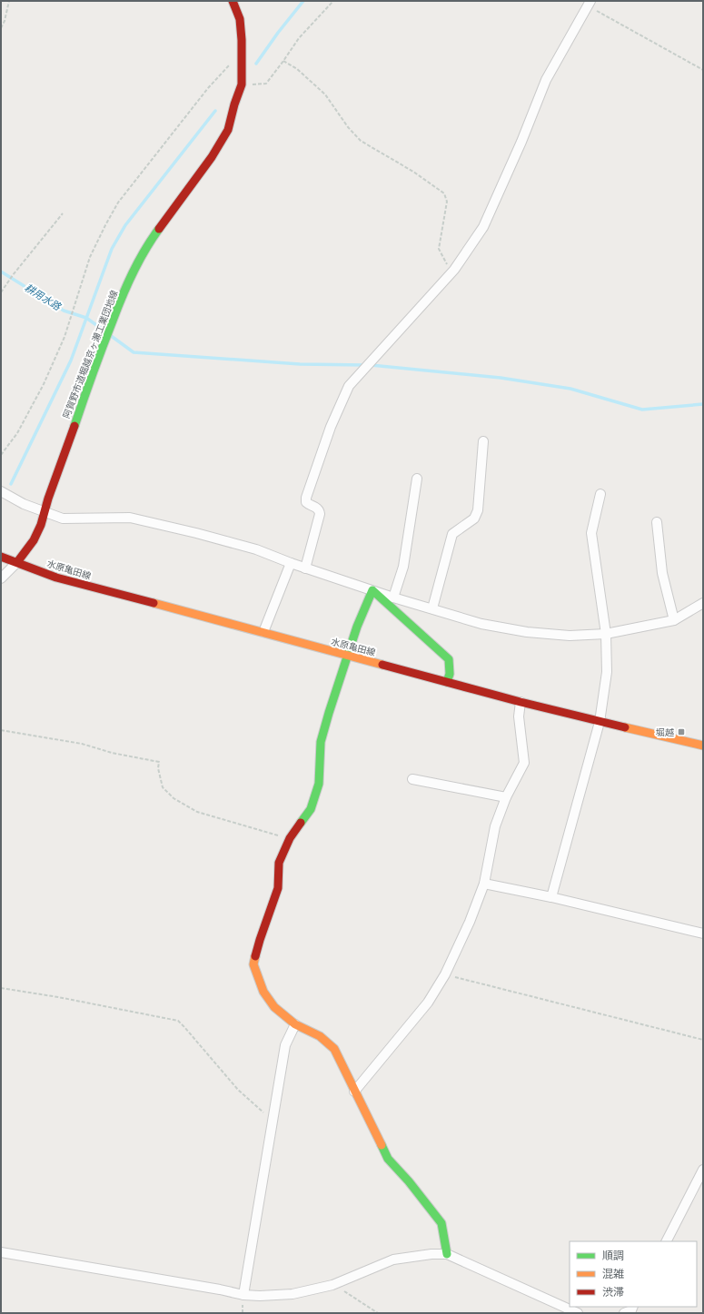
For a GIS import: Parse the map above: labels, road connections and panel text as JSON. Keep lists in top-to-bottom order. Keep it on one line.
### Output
{"streets":{"street":["阿賀野市道堀越京ヶ瀬工業団地線","水原亀田線"]},"crossings":[["阿賀野市道堀越京ヶ瀬工業団地線","水原亀田線"]],"water":["耕用水路"],"places":{"transit":["堀越"]},"legend":["順調","混雑","渋滞"]}
